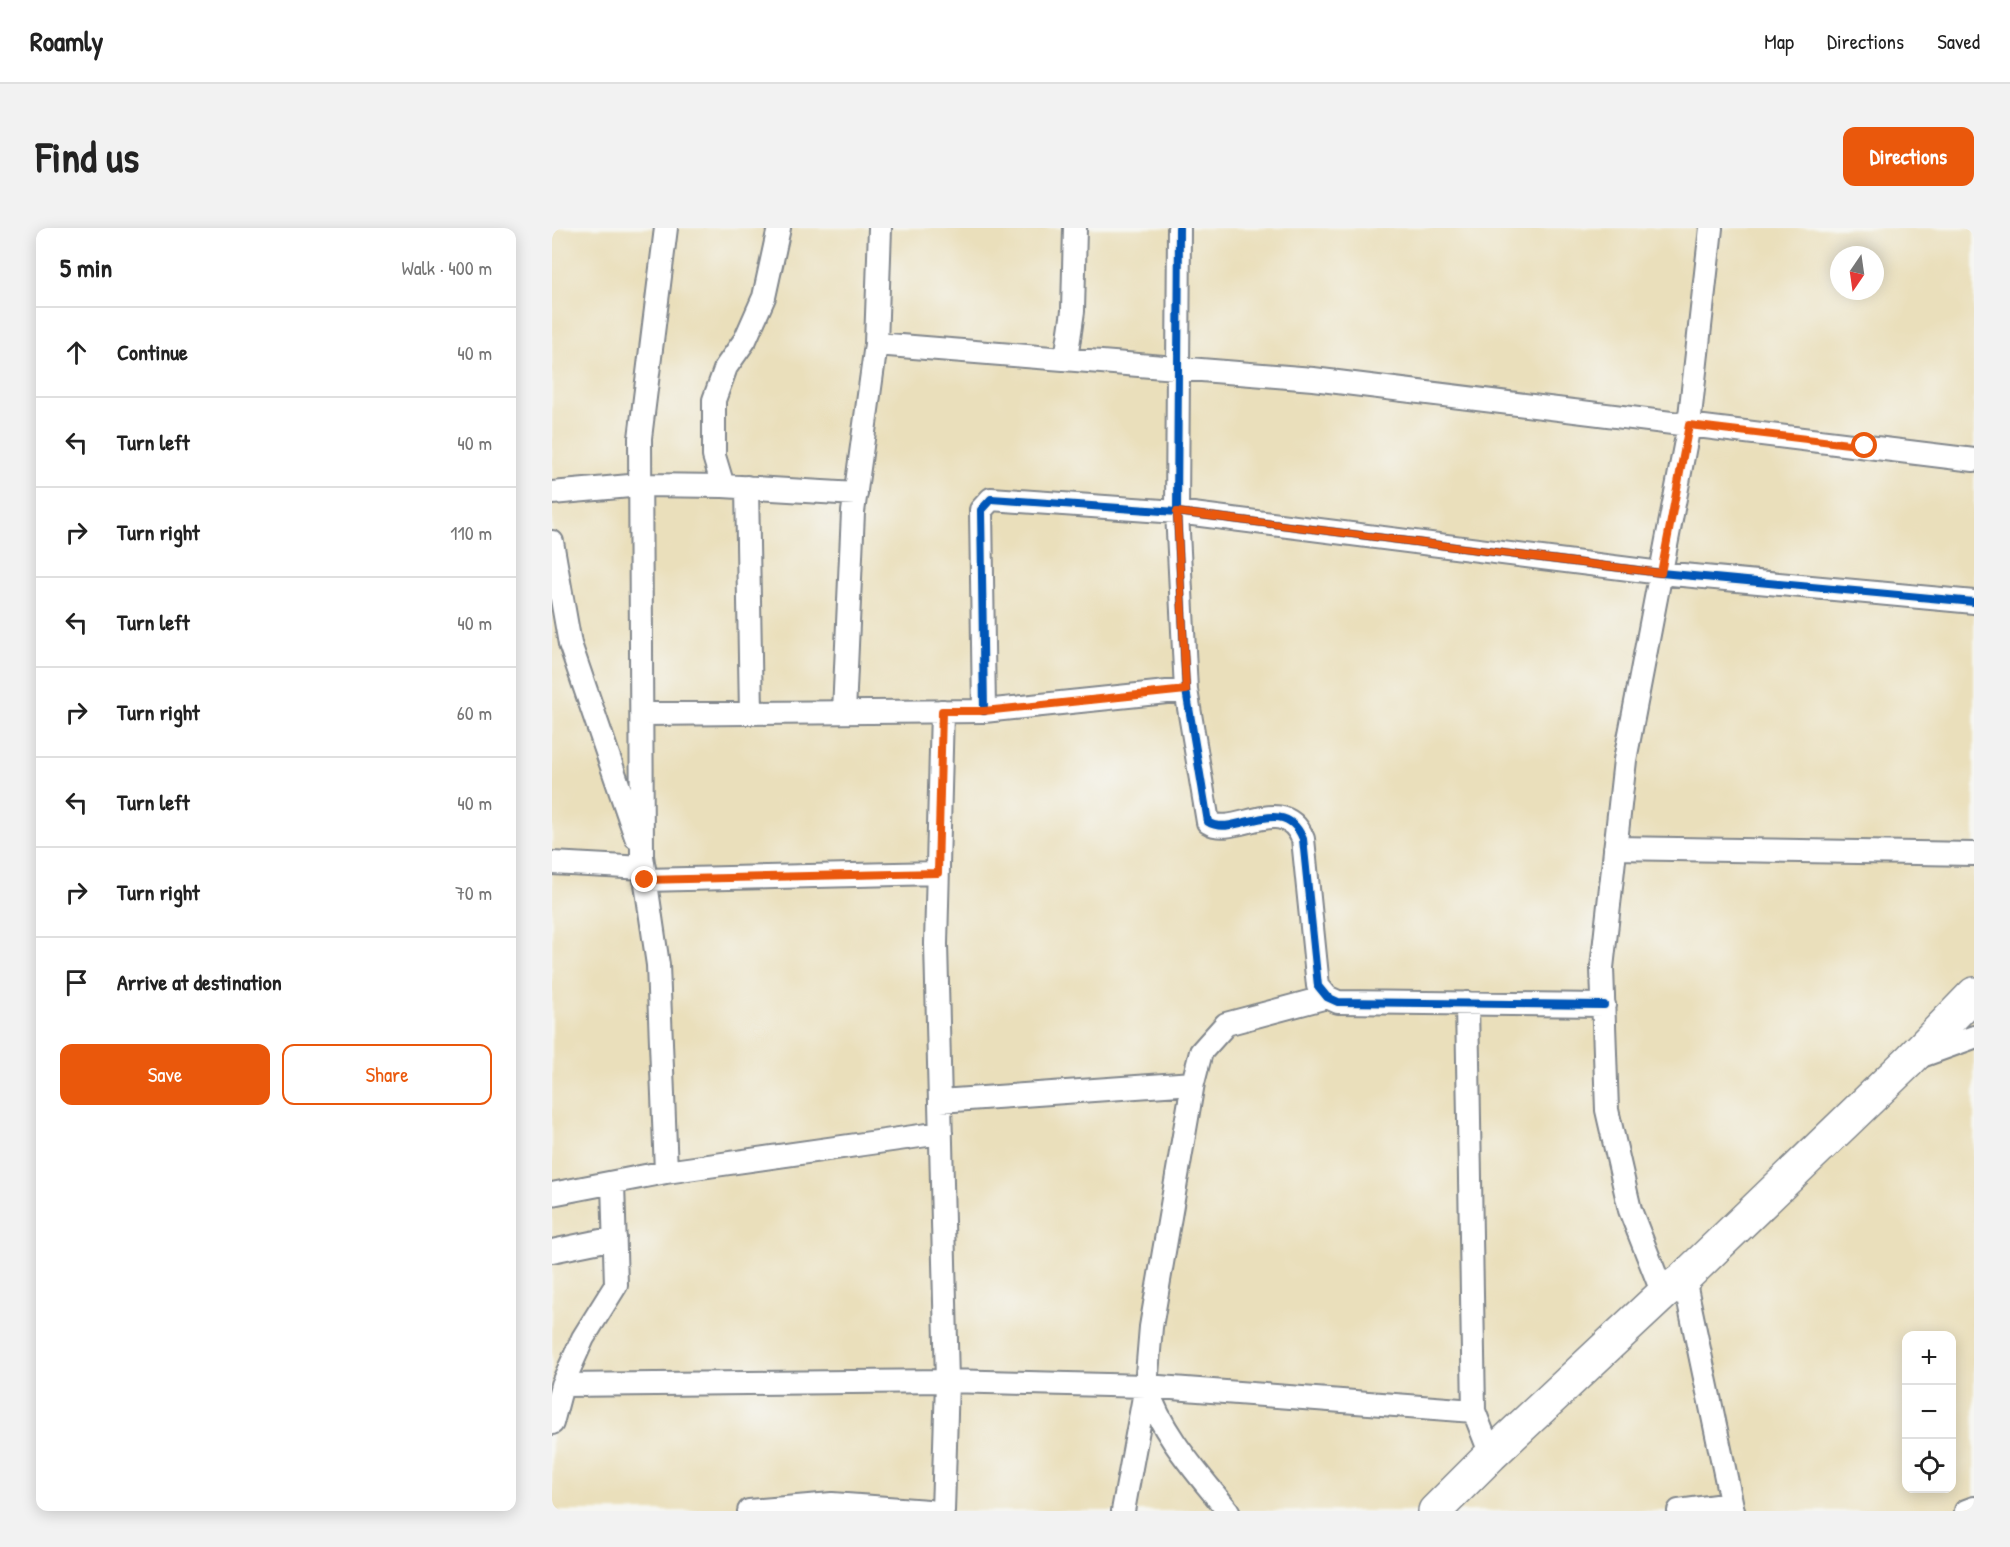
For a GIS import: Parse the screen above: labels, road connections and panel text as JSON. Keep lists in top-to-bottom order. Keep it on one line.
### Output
{"north":"bottom","page":{"header":"Roamly","nav":["Map","Directions","Saved"],"buttons":["Directions",["Save","Share"]],"title":"Find us","heading":["5 min","Walk · 400 m"],"list":[["Continue","40 m"],["Turn left","40 m"],["Turn right","110 m"],["Turn left","40 m"],["Turn right","60 m"],["Turn left","40 m"],["Turn right","70 m"],"Arrive at destination"],"map_buttons":["+","−"]}}
